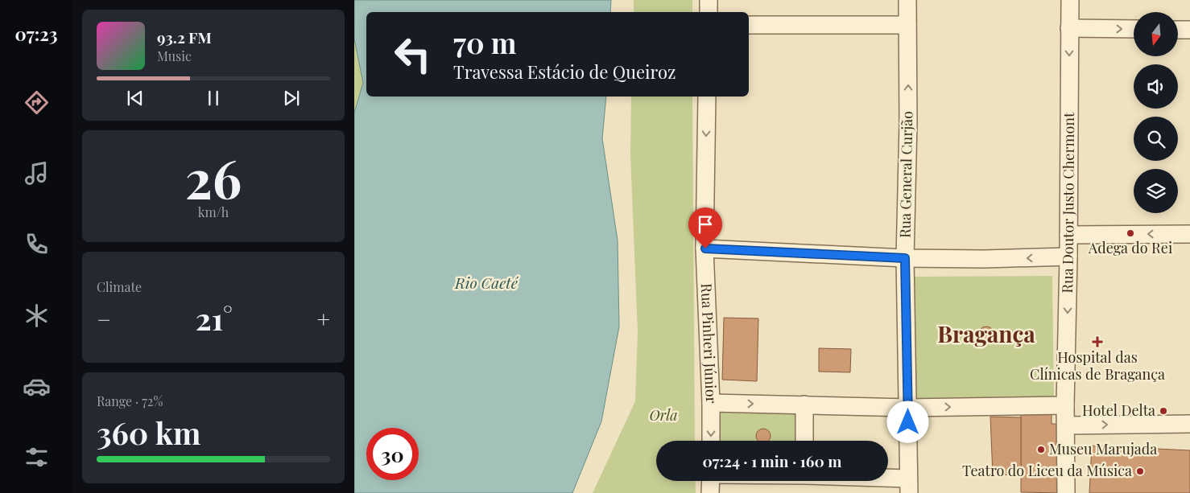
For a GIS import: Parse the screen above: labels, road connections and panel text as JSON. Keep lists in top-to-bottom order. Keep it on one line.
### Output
{"streets":{"street":["Rua General Curjão","Rua Doutor Justo Chermont","Rua Pinheri Júnior"]},"one_way":["Rua General Curjão","Rua Doutor Justo Chermont","Rua Pinheri Júnior"],"districts":["Bragança"],"water":["Rio Caeté"],"parks":["Orla"],"places":{"other":["Adega do Rei","Hotel Delta","Museu Marujada","Teatro do Liceu da Música"],"health":["Hospital das Clínicas de Bragança"]},"north":"bottom","page":{"tabs":"07:23","turn":["70 m","Travessa Estácio de Queiroz"],"song":["93.2 FM","Music"],"tile":[["26","km/h"],"Climate",["Range · 72%","360 km"]],"heat":["−","21°","+"],"limit":"30","trip":"07:24 · 1 min · 160 m"}}
